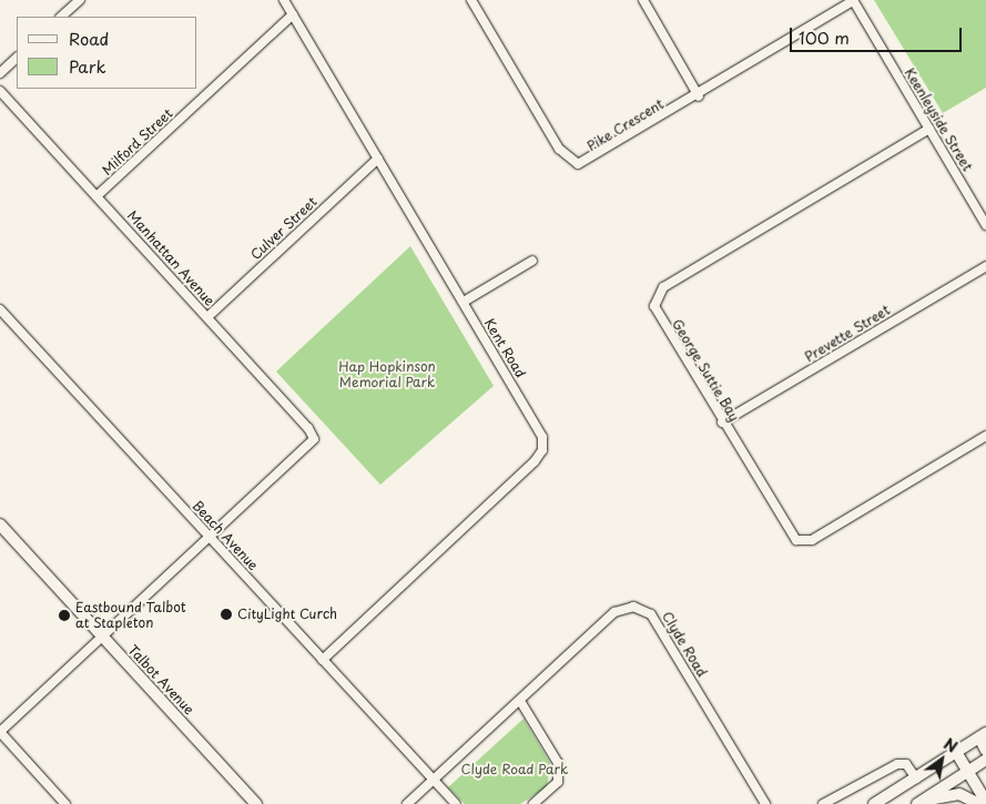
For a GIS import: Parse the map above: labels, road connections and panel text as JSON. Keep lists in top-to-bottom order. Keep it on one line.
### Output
{"streets":{"street":["Keenleyside Street","Pike Crescent","Milford Street","Culver Street","Manhattan Avenue","Prevette Street","Kent Road","George Suttie Bay","Beach Avenue","Clyde Road","Talbot Avenue"]},"crossings":[["Keenleyside Street","Pike Crescent"],["Keenleyside Street","George Suttie Bay"],["Milford Street","Manhattan Avenue"],["Milford Street","Kent Road"],["Culver Street","Manhattan Avenue"],["Culver Street","Kent Road"],["Manhattan Avenue","Beach Avenue"],["Prevette Street","George Suttie Bay"],["Kent Road","Beach Avenue"],["Beach Avenue","Clyde Road"]],"parks":["Hap Hopkinson Memorial Park","Clyde Road Park"],"places":["CityLight Curch","Eastbound Talbot at Stapleton"],"legend":["Road","Park"],"scale_bar":"100 m","north":"top right"}
